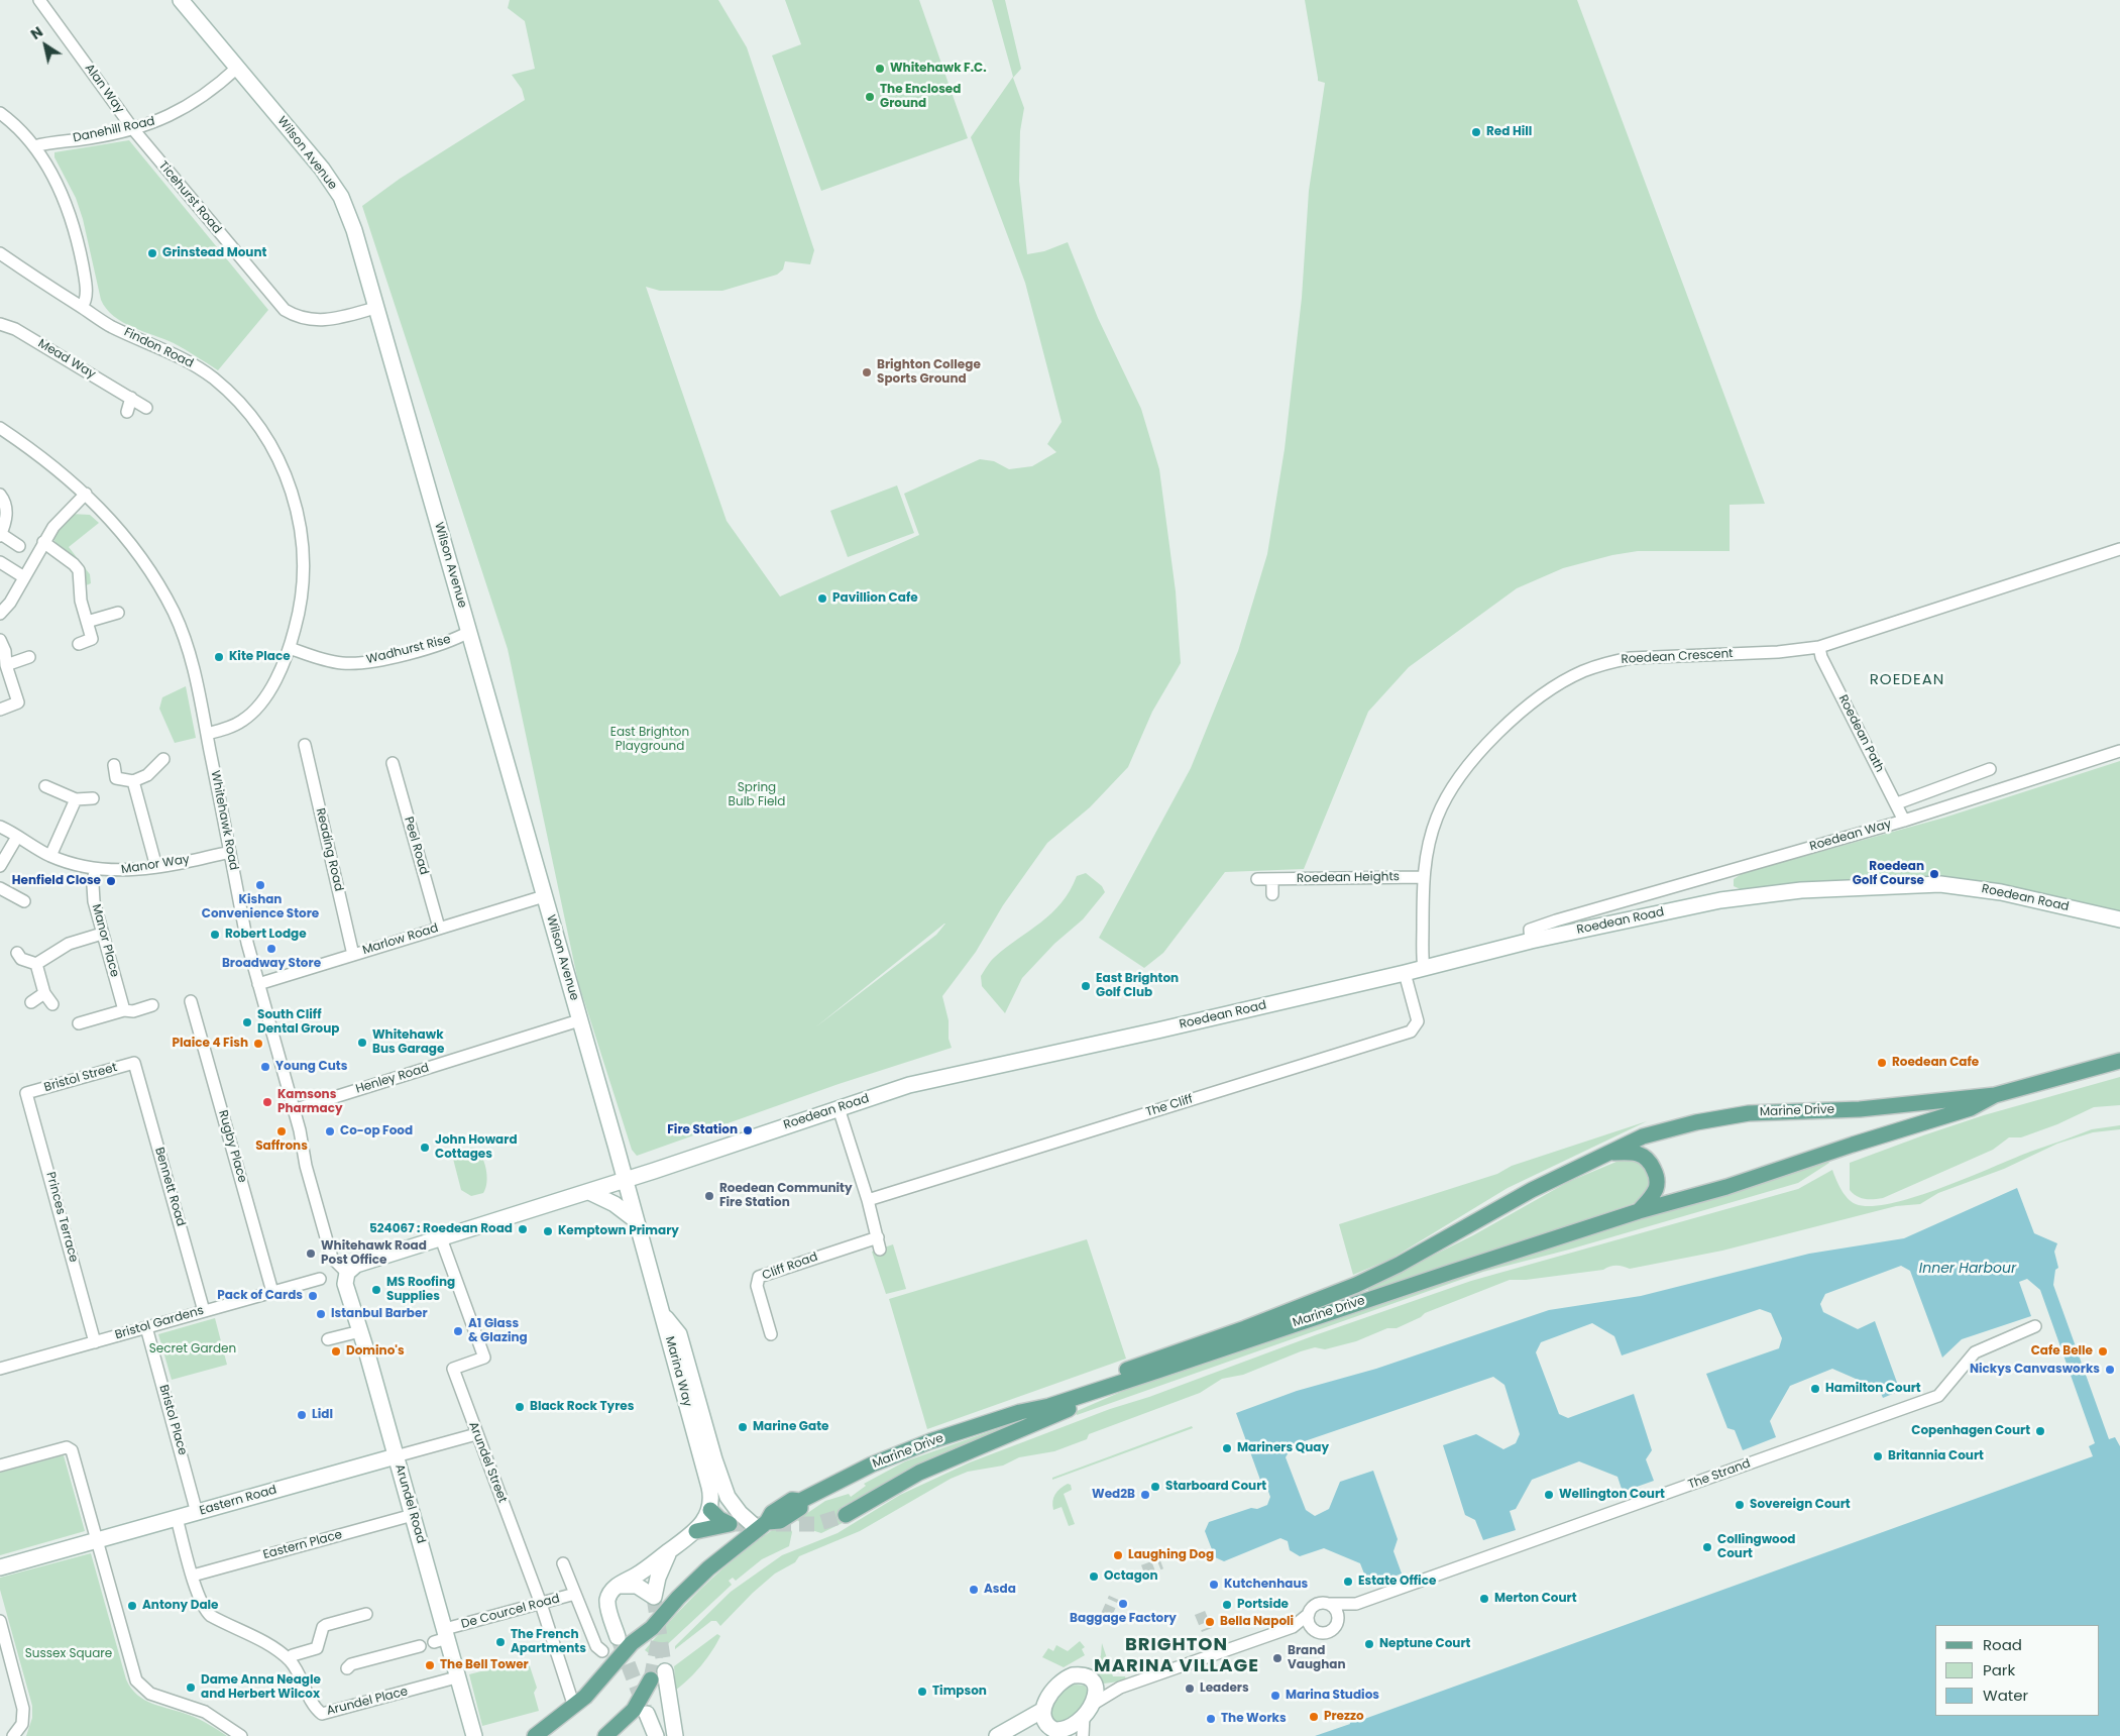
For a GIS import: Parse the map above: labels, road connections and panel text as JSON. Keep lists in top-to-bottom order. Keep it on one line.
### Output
{"streets":{"main road":["Wilson Avenue","Roedean Road","Marine Drive","Marina Way","Eastern Road","Arundel Road"],"street":["Alan Way","Danehill Road","Ticehurst Road","Findon Road","Mead Way","Wadhurst Rise","Roedean Crescent","Roedean Path","Whitehawk Road","Roedean Way","Peel Road","Reading Road","Manor Way","Roedean Heights","Marlow Road","Manor Place","Bristol Street","Henley Road","The Cliff","Rugby Place","Bennett Road","Princes Terrace","Cliff Road","Bristol Gardens","Bristol Place","Arundel Street","The Strand","Eastern Place","De Courcel Road","Arundel Place"]},"crossings":[["Alan Way","Danehill Road"],["Alan Way","Ticehurst Road"],["Danehill Road","Wilson Avenue"],["Danehill Road","Ticehurst Road"],["Wilson Avenue","Ticehurst Road"],["Wilson Avenue","Wadhurst Rise"],["Wilson Avenue","Roedean Road"],["Wilson Avenue","Marlow Road"],["Wilson Avenue","Henley Road"],["Wilson Avenue","Marina Way"],["Findon Road","Wadhurst Rise"],["Findon Road","Whitehawk Road"],["Roedean Crescent","Roedean Path"],["Roedean Crescent","Roedean Heights"],["Roedean Crescent","Roedean Road"],["Roedean Path","Roedean Way"],["Whitehawk Road","Manor Way"],["Whitehawk Road","Roedean Road"],["Whitehawk Road","Marlow Road"],["Whitehawk Road","Henley Road"],["Whitehawk Road","Arundel Road"],["Roedean Way","Roedean Road"],["Peel Road","Marlow Road"],["Reading Road","Marlow Road"],["Manor Way","Manor Place"],["Roedean Road","The Cliff"],["Roedean Road","Marina Way"],["Roedean Road","Arundel Street"],["Roedean Road","Arundel Road"],["Bristol Street","Bennett Road"],["Bristol Street","Princes Terrace"],["Marine Drive","Arundel Street"],["Rugby Place","Bristol Gardens"],["Bennett Road","Bristol Gardens"],["Princes Terrace","Bristol Gardens"],["Bristol Gardens","Bristol Place"],["Bristol Place","Eastern Road"],["Arundel Street","Eastern Road"],["Arundel Street","De Courcel Road"],["Eastern Road","Arundel Road"],["Eastern Road","Arundel Place"],["Arundel Road","Eastern Place"],["Arundel Road","De Courcel Road"],["Arundel Road","Arundel Place"],["Eastern Place","Arundel Place"]],"districts":["ROEDEAN","BRIGHTON MARINA VILLAGE"],"water":["Inner Harbour"],"parks":["East Brighton Playground","Spring Bulb Field","Secret Garden","Sussex Square"],"places":["Whitehawk F.C.","The Enclosed Ground","Red Hill","Grinstead Mount","Brighton College Sports Ground","Pavillion Cafe","Kite Place","Roedean Golf Course","Henfield Close","Kishan Convenience Store","Robert Lodge","Broadway Store","East Brighton Golf Club","South Cliff Dental Group","Whitehawk Bus Garage","Plaice 4 Fish","Roedean Cafe","Young Cuts","Kamsons Pharmacy","Fire Station","Saffrons","Co-op Food","John Howard Cottages","Roedean Community Fire Station","524067 : Roedean Road","Kemptown Primary","Whitehawk Road Post Office","MS Roofing Supplies","Pack of Cards","Istanbul Barber","A1 Glass & Glazing","Domino's","Cafe Belle","Nickys Canvasworks","Hamilton Court","Black Rock Tyres","Lidl","Marine Gate","Copenhagen Court","Mariners Quay","Britannia Court","Starboard Court","Wed2B","Wellington Court","Sovereign Court","Collingwood Court","Laughing Dog","Octagon","Estate Office","Kutchenhaus","Asda","Merton Court","Baggage Factory","Portside","Antony Dale","Bella Napoli","The French Apartments","Neptune Court","Brand Vaughan","The Bell Tower","Dame Anna Neagle and Herbert Wilcox","Leaders","Timpson","Marina Studios","Prezzo","The Works"],"legend":["Road","Park","Water"],"north":"top left"}
